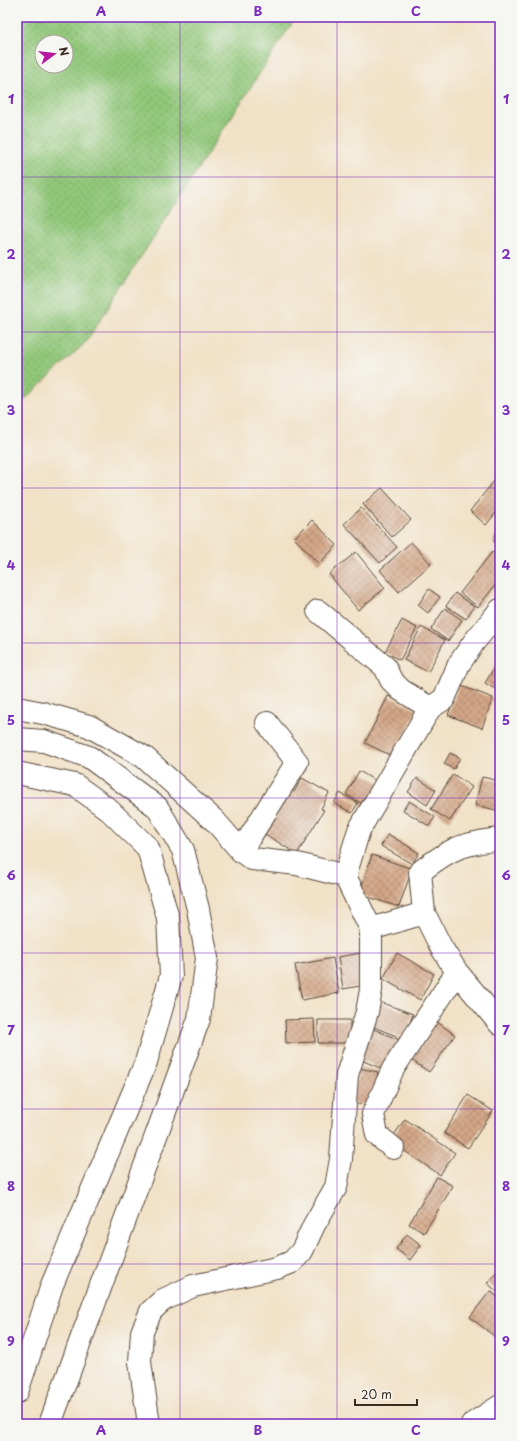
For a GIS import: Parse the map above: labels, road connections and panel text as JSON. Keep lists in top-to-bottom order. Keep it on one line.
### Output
{"scale_bar":"20 m","north":"right","grid":{"columns":["A","B","C"],"rows":["1","2","3","4","5","6","7","8","9"]}}
